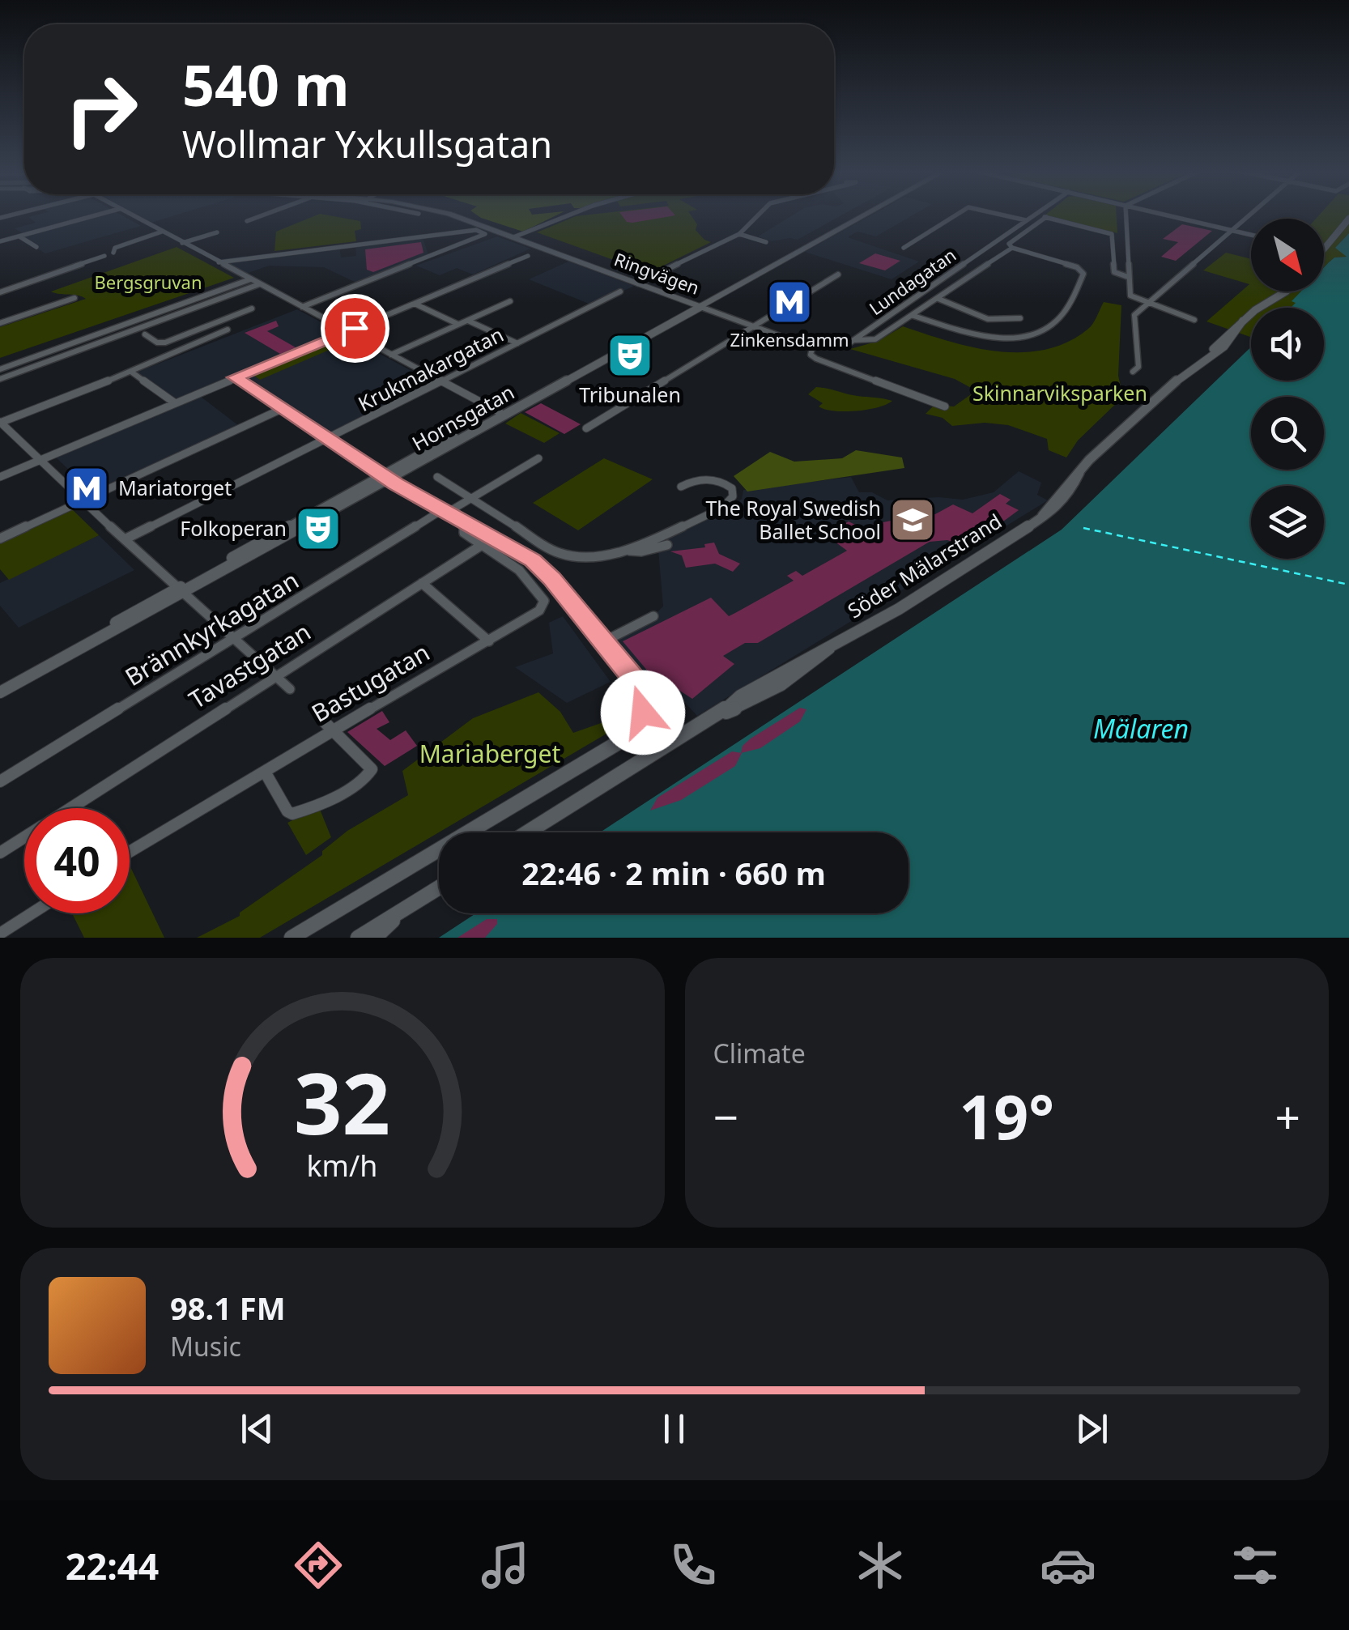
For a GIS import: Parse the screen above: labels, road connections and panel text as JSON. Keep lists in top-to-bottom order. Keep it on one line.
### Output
{"streets":{"main road":["Ringvägen","Hornsgatan"],"street":["Lundagatan","Krukmakargatan","Söder Mälarstrand","Brännkyrkagatan","Tavastgatan","Bastugatan"]},"crossings":[["Ringvägen","Lundagatan"],["Ringvägen","Hornsgatan"],["Tavastgatan","Bastugatan"]],"water":["Mälaren"],"parks":["Bergsgruvan","Skinnarviksparken","Mariaberget"],"places":{"metro station":["Zinkensdamm","Mariatorget"],"theatre":["Tribunalen","Folkoperan"],"school or university":["The Royal Swedish Ballet School"]},"north":"bottom right","page":{"turn":["540 m","Wollmar Yxkullsgatan"],"limit":"40","trip":"22:46 · 2 min · 660 m","tile":"Climate","heat":["−","19°","+"],"song":["98.1 FM","Music"],"tabs":"22:44","gauge":["32","km/h"]}}
